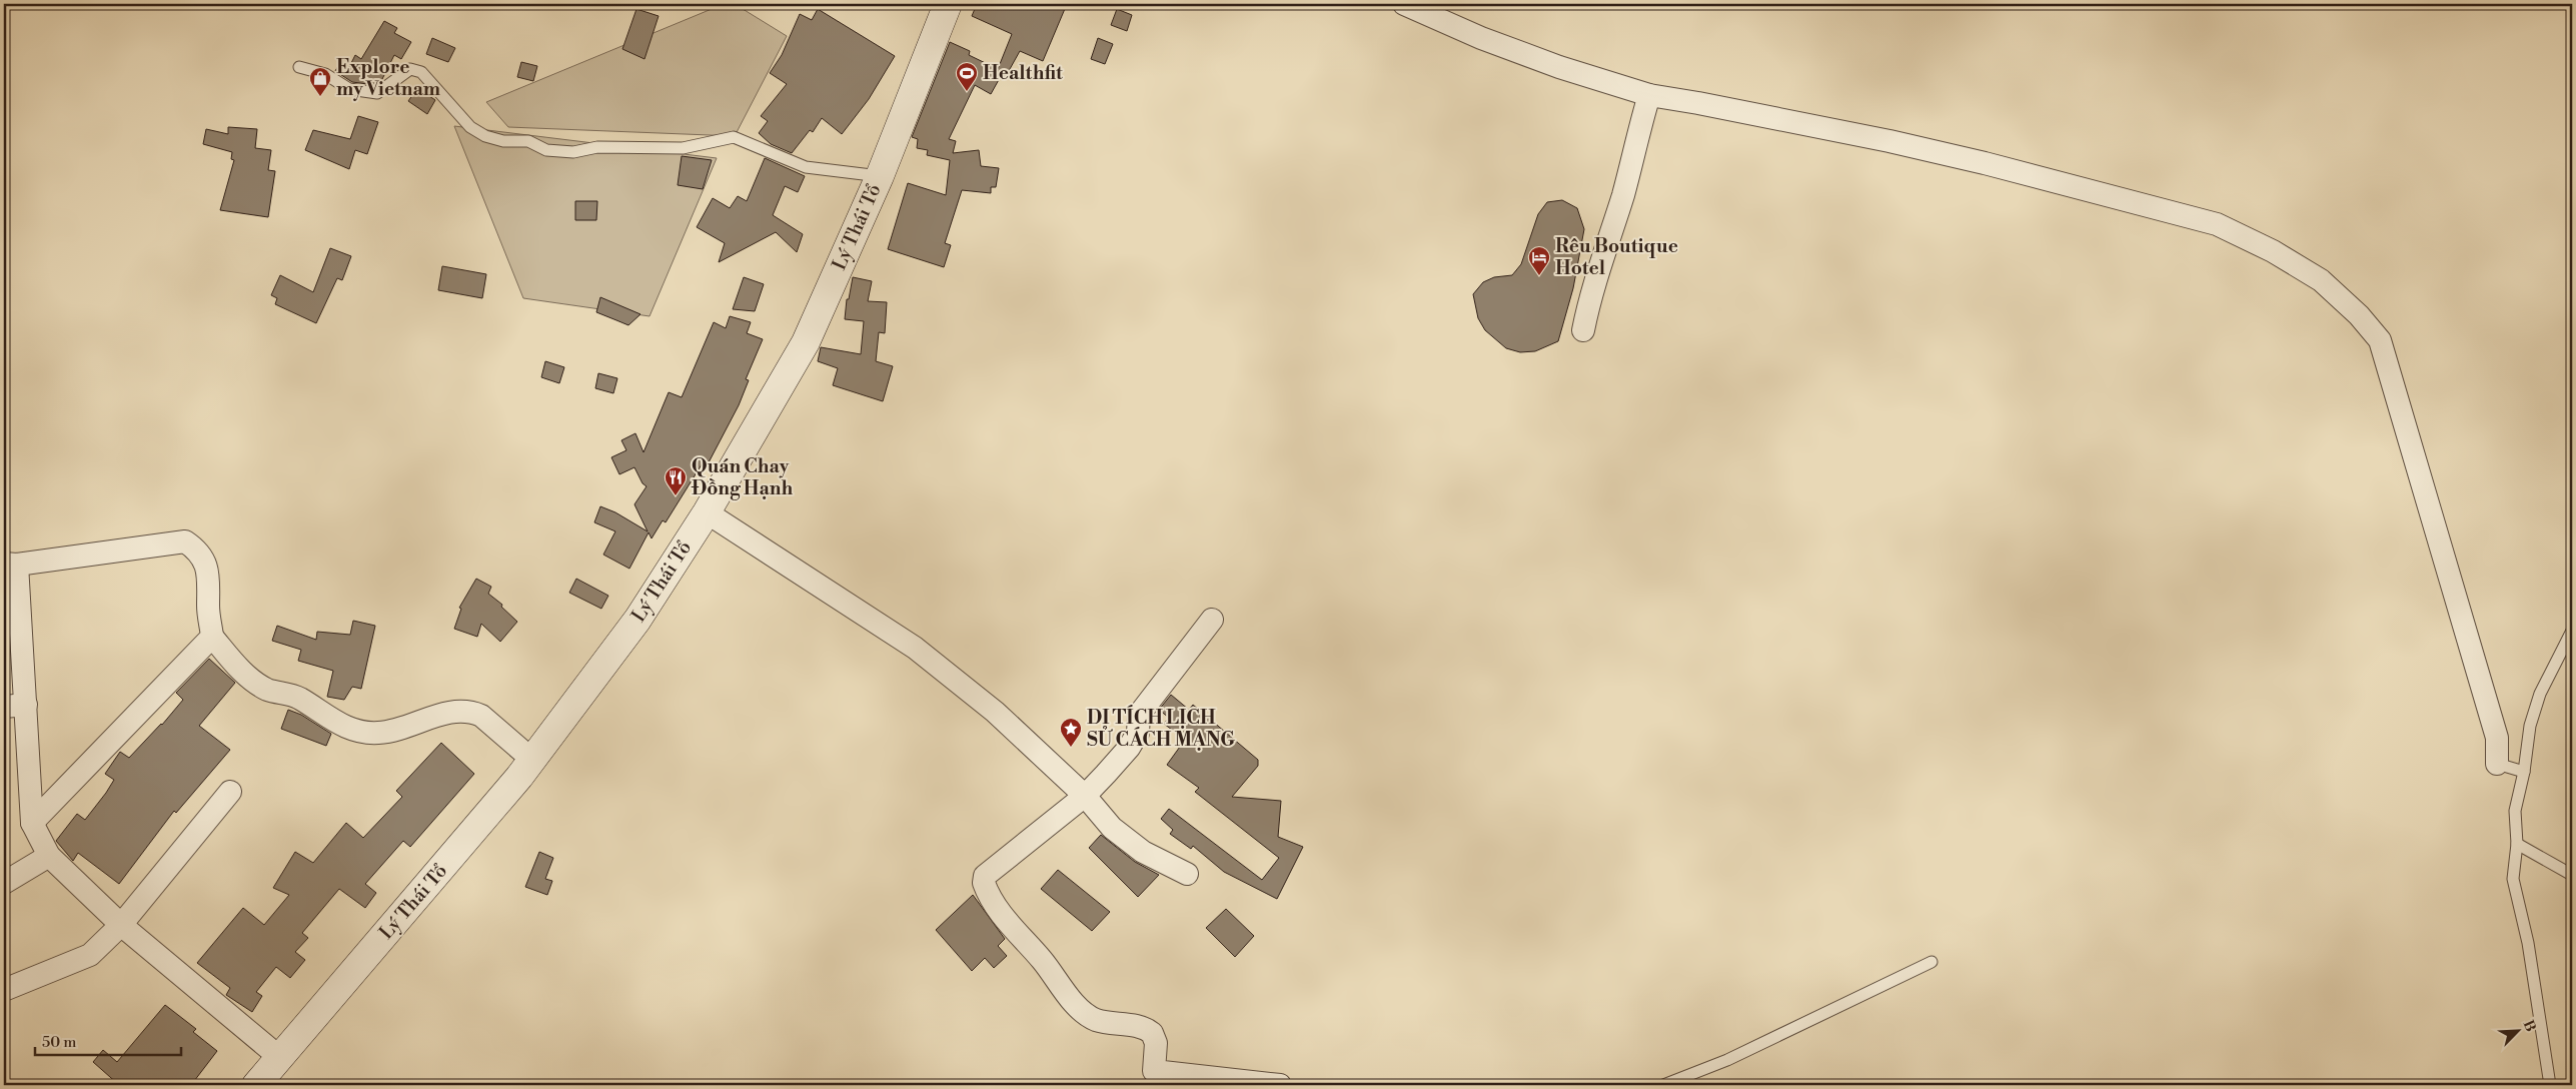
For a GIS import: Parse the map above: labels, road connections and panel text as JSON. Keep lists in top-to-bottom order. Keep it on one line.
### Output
{"streets":{"street":["Lý Thái Tổ"]},"places":{"sports":["Healthfit"],"shop":["Explore my Vietnam"],"hotel":["Rêu Boutique Hotel"],"restaurant":["Quán Chay Đồng Hạnh"],"place":["DI TÍCH LỊCH SỬ CÁCH MẠNG"]},"scale_bar":"50 m","north":"top right"}
